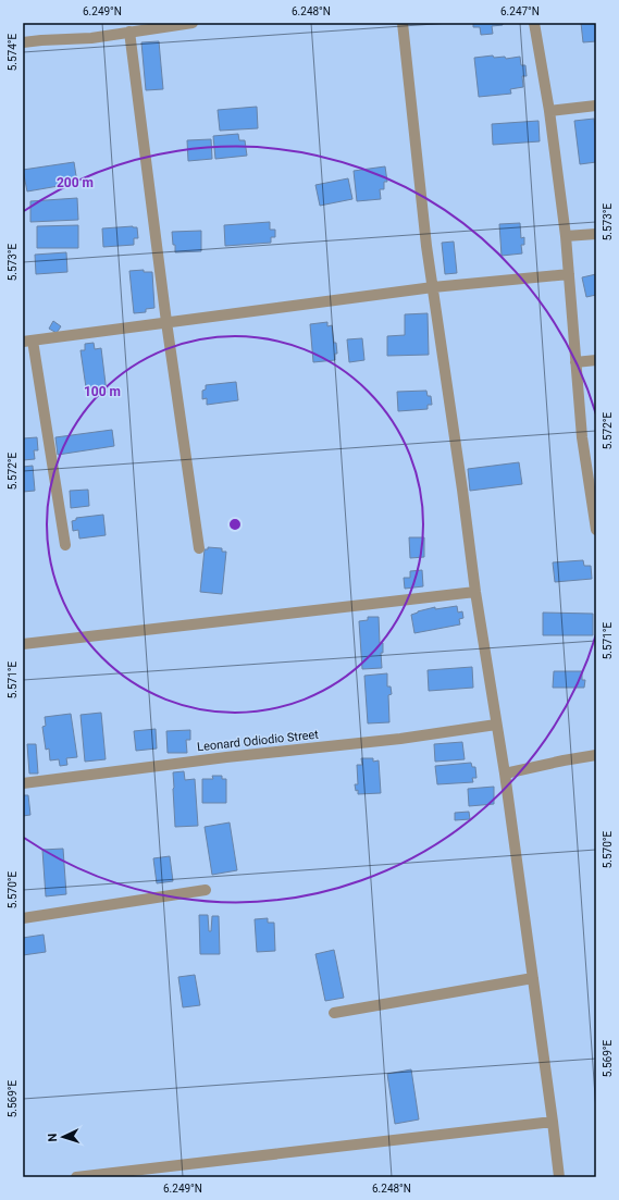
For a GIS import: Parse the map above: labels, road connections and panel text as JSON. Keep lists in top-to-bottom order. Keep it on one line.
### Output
{"streets":{"street":["Leonard Odiodio Street"]},"north":"left","coordinates":["6.249°N","6.248°N","6.247°N","5.574°E","5.573°E","5.572°E","5.571°E","5.570°E","5.569°E"],"rings":["200 m","100 m"]}
